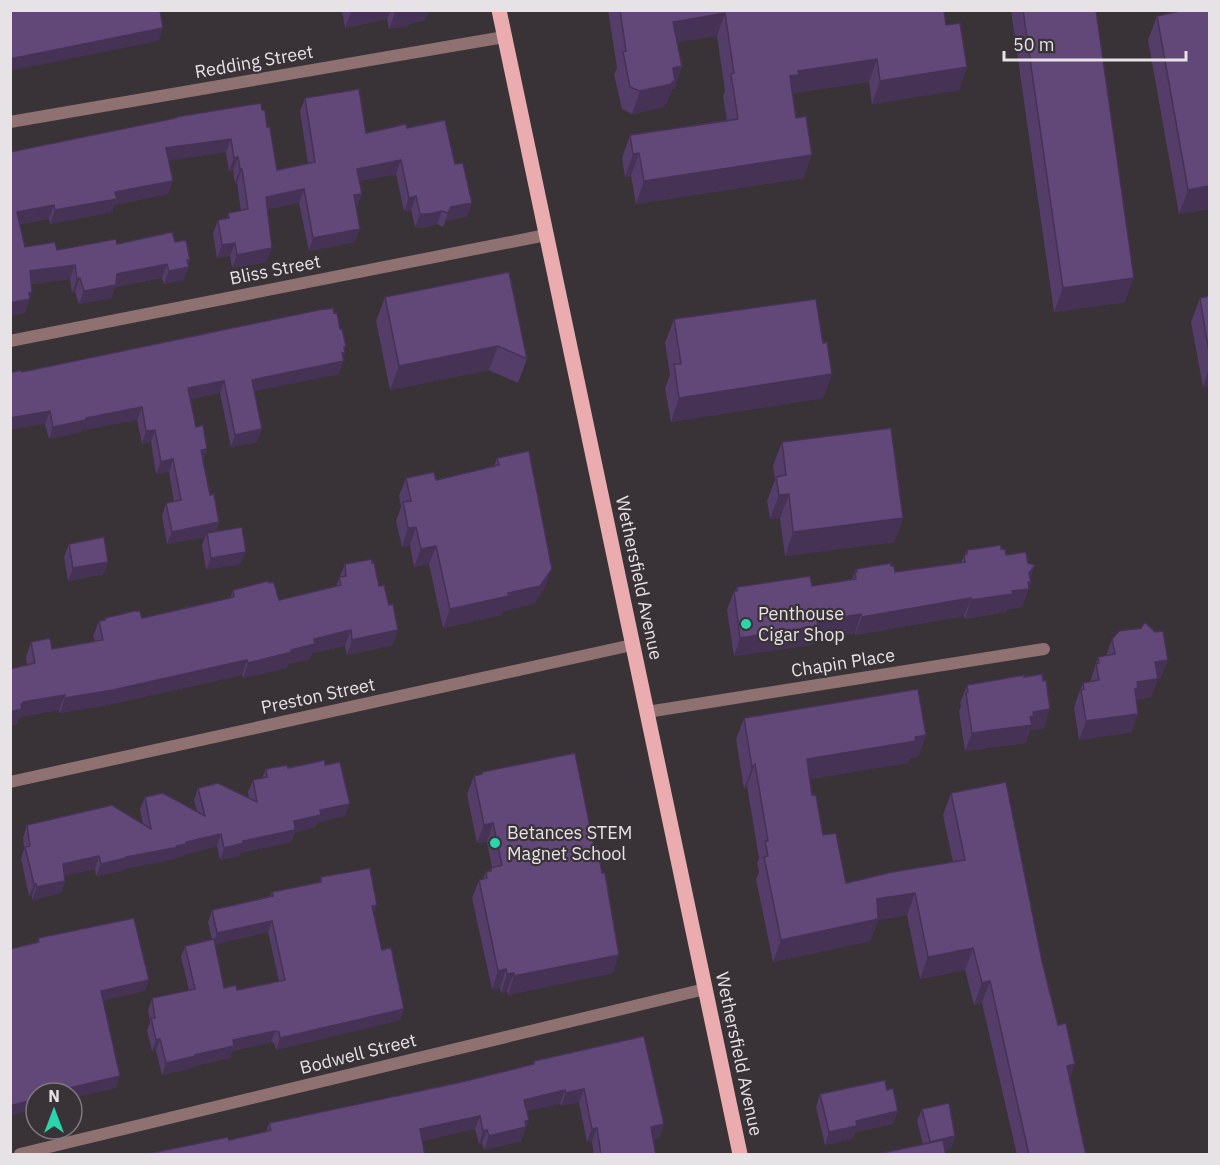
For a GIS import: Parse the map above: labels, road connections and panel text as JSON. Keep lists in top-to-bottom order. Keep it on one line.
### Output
{"streets":{"main road":["Wethersfield Avenue"],"street":["Redding Street","Bliss Street","Chapin Place","Preston Street","Bodwell Street"]},"crossings":[["Redding Street","Wethersfield Avenue"],["Bliss Street","Wethersfield Avenue"],["Wethersfield Avenue","Chapin Place"],["Wethersfield Avenue","Preston Street"],["Wethersfield Avenue","Bodwell Street"]],"places":["Penthouse Cigar Shop","Betances STEM Magnet School"],"scale_bar":"50 m","north":"top"}
